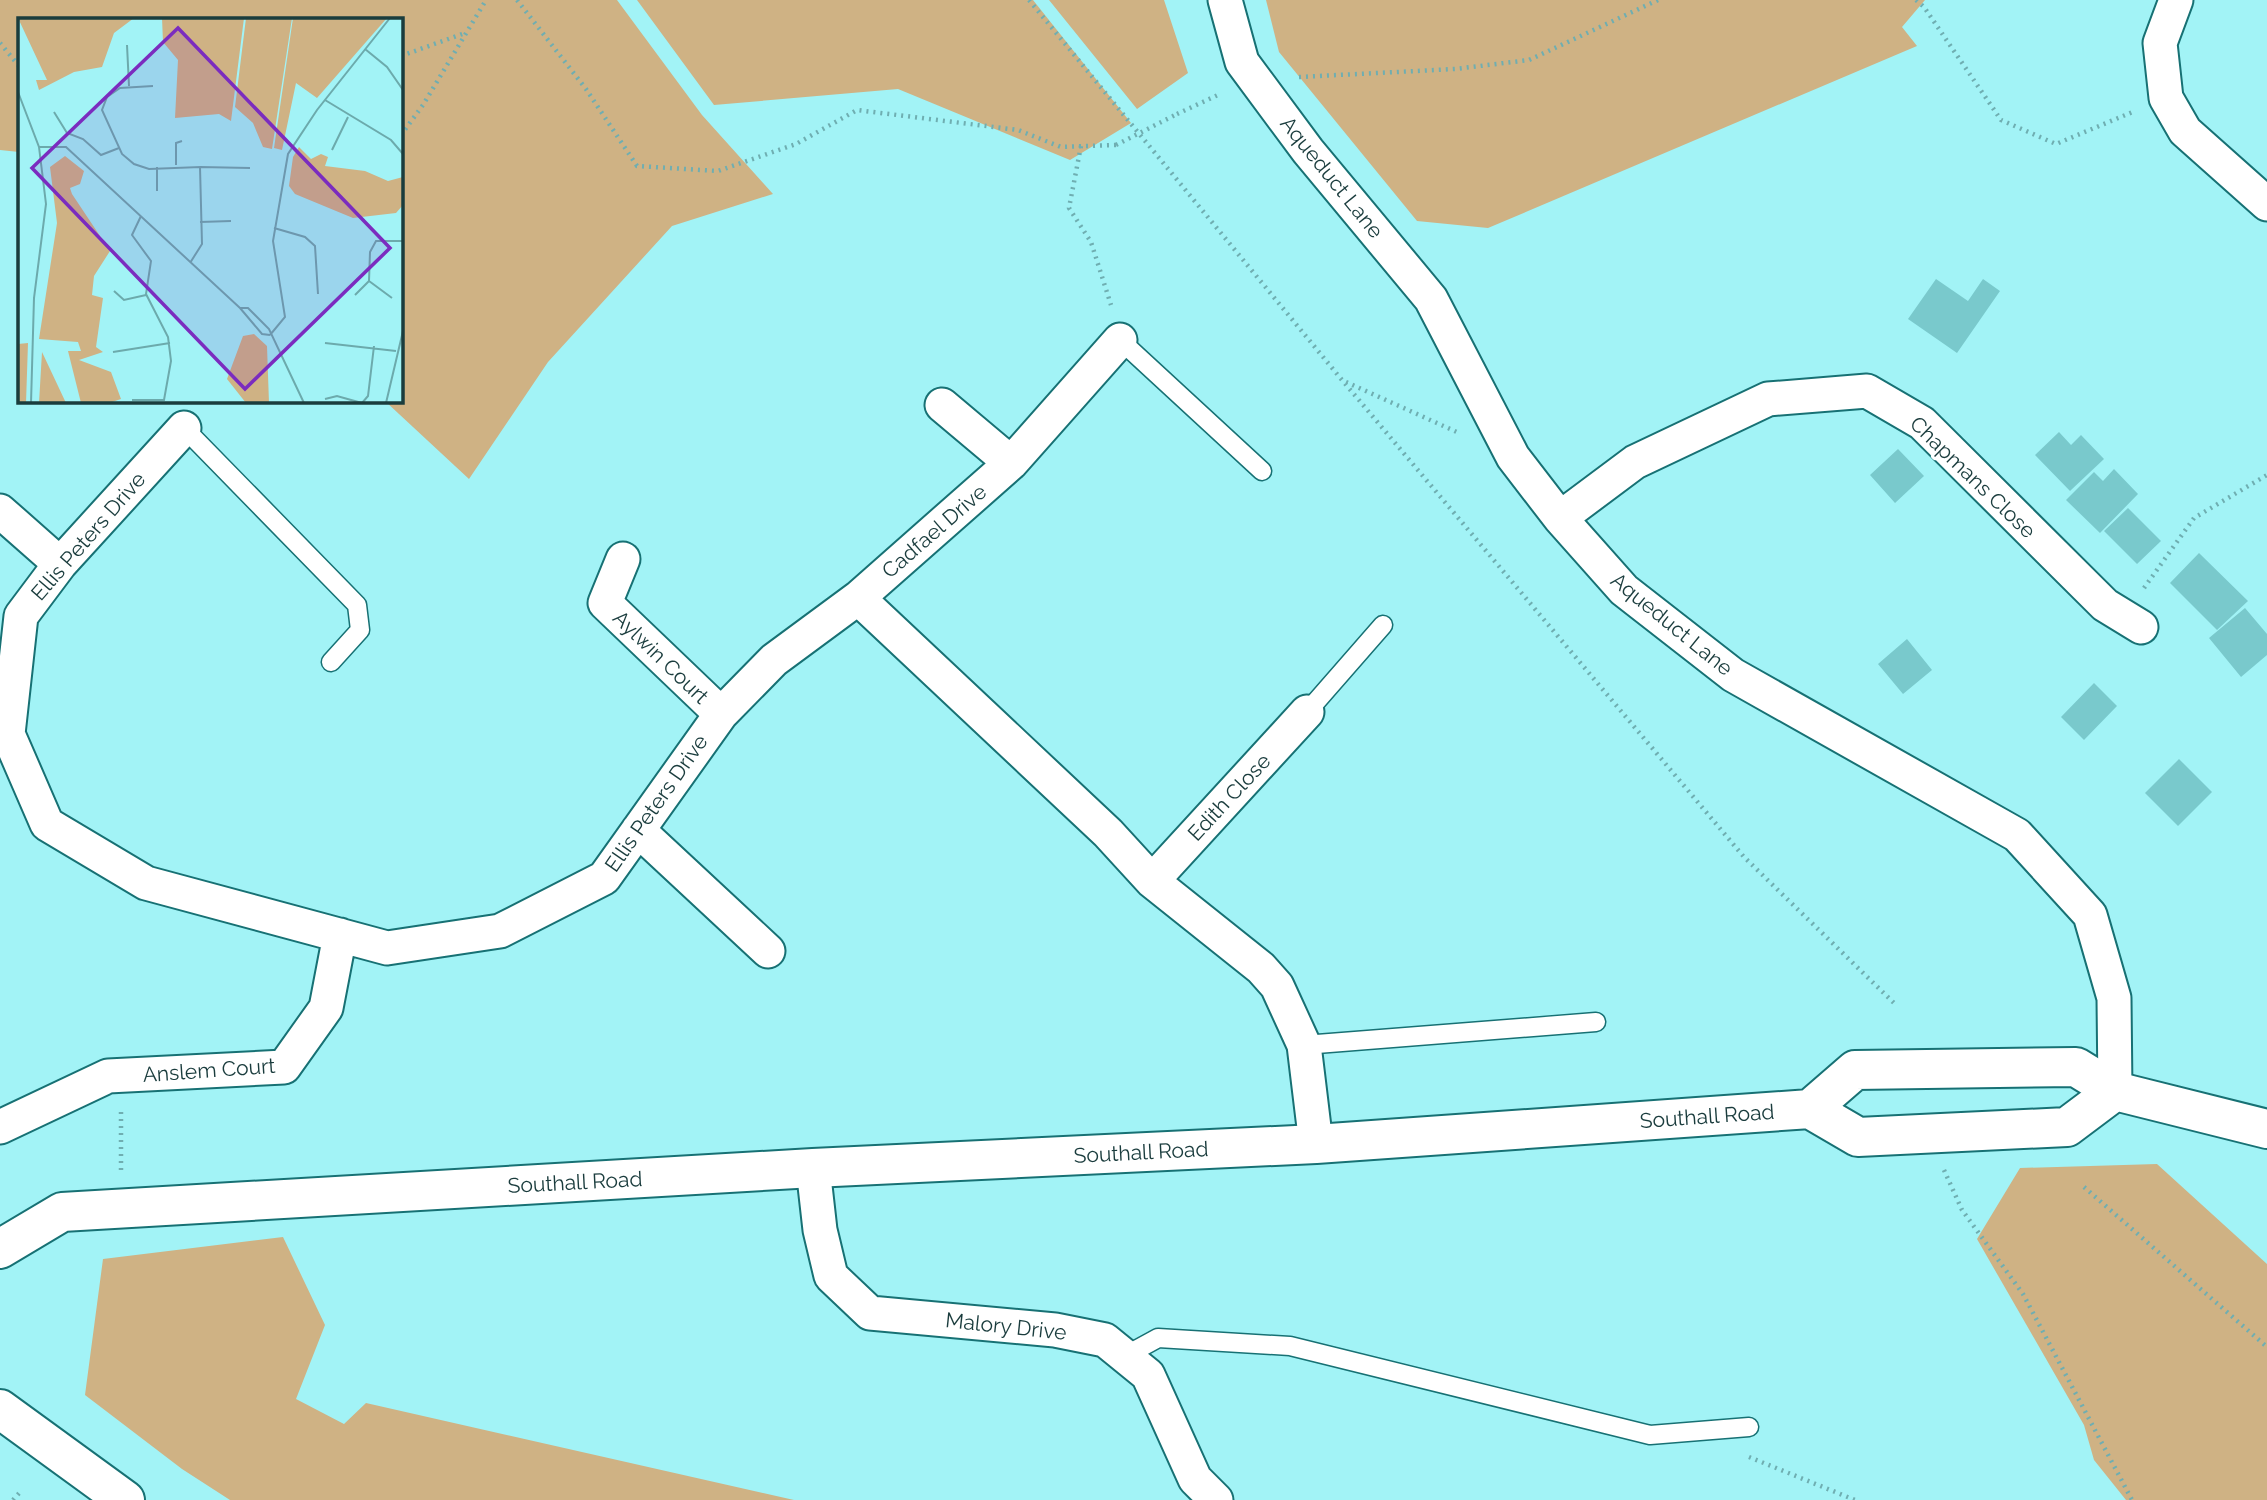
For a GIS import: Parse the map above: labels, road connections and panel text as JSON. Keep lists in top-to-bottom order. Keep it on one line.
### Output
{"streets":{"street":["Aqueduct Lane","Chapmans Close","Cadfael Drive","Ellis Peters Drive","Aylwin Court","Edith Close","Anslem Court","Southall Road","Malory Drive"]},"crossings":[["Aqueduct Lane","Chapmans Close"],["Cadfael Drive","Ellis Peters Drive"],["Ellis Peters Drive","Aylwin Court"],["Ellis Peters Drive","Anslem Court"],["Southall Road","Malory Drive"]]}
